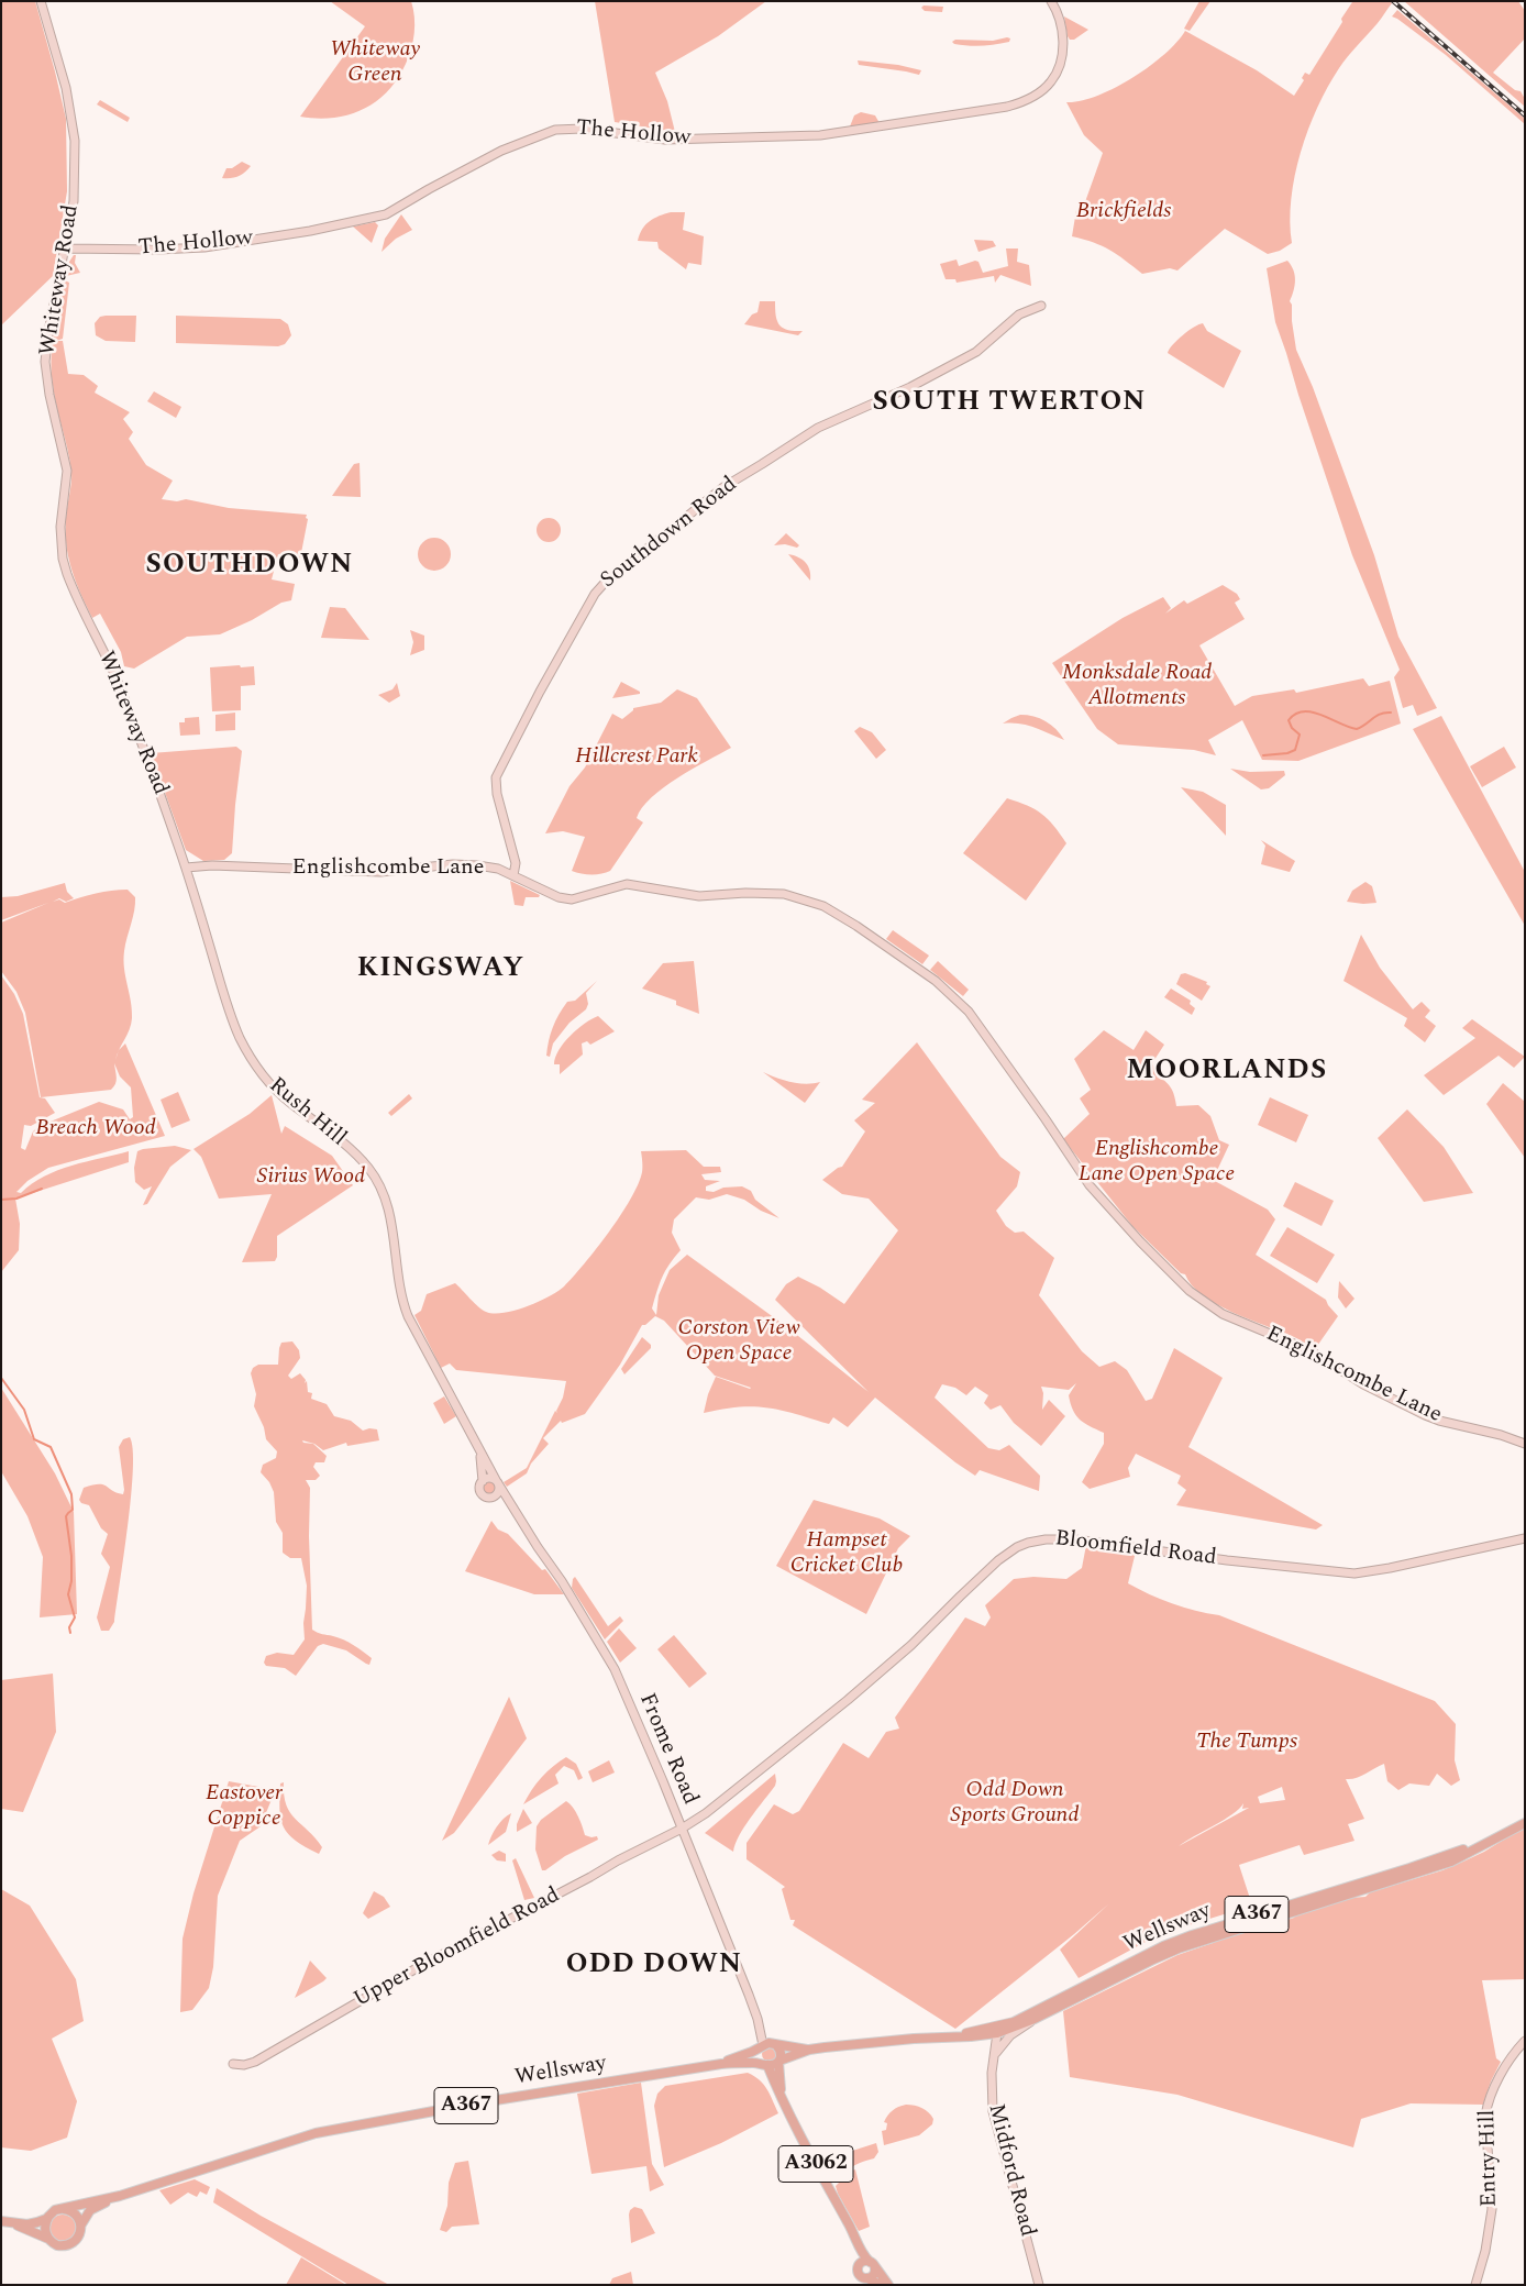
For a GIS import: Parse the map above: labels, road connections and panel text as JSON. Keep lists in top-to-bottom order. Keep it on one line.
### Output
{"streets":{"main road":["A367","Wellsway","A3062"],"street":["The Hollow","Whiteway Road","Southdown Road","Englishcombe Lane","Rush Hill","Bloomfield Road","Frome Road","Upper Bloomfield Road","Entry Hill","Midford Road"]},"crossings":[["The Hollow","Whiteway Road"],["Whiteway Road","Englishcombe Lane"],["Whiteway Road","Rush Hill"],["Southdown Road","Englishcombe Lane"],["Englishcombe Lane","Rush Hill"],["Rush Hill","Frome Road"],["Bloomfield Road","Frome Road"],["Bloomfield Road","Upper Bloomfield Road"],["Frome Road","Wellsway"],["Frome Road","Upper Bloomfield Road"],["Frome Road","A3062"],["A367","Wellsway"],["Wellsway","A3062"],["Wellsway","Midford Road"]],"districts":["SOUTH TWERTON","SOUTHDOWN","KINGSWAY","MOORLANDS","ODD DOWN"],"parks":["Whiteway Green","Brickfields","Monksdale Road Allotments","Hillcrest Park","Breach Wood","Englishcombe Lane Open Space","Sirius Wood","Corston View Open Space","Hampset Cricket Club","The Tumps","Odd Down Sports Ground","Eastover Coppice"]}
